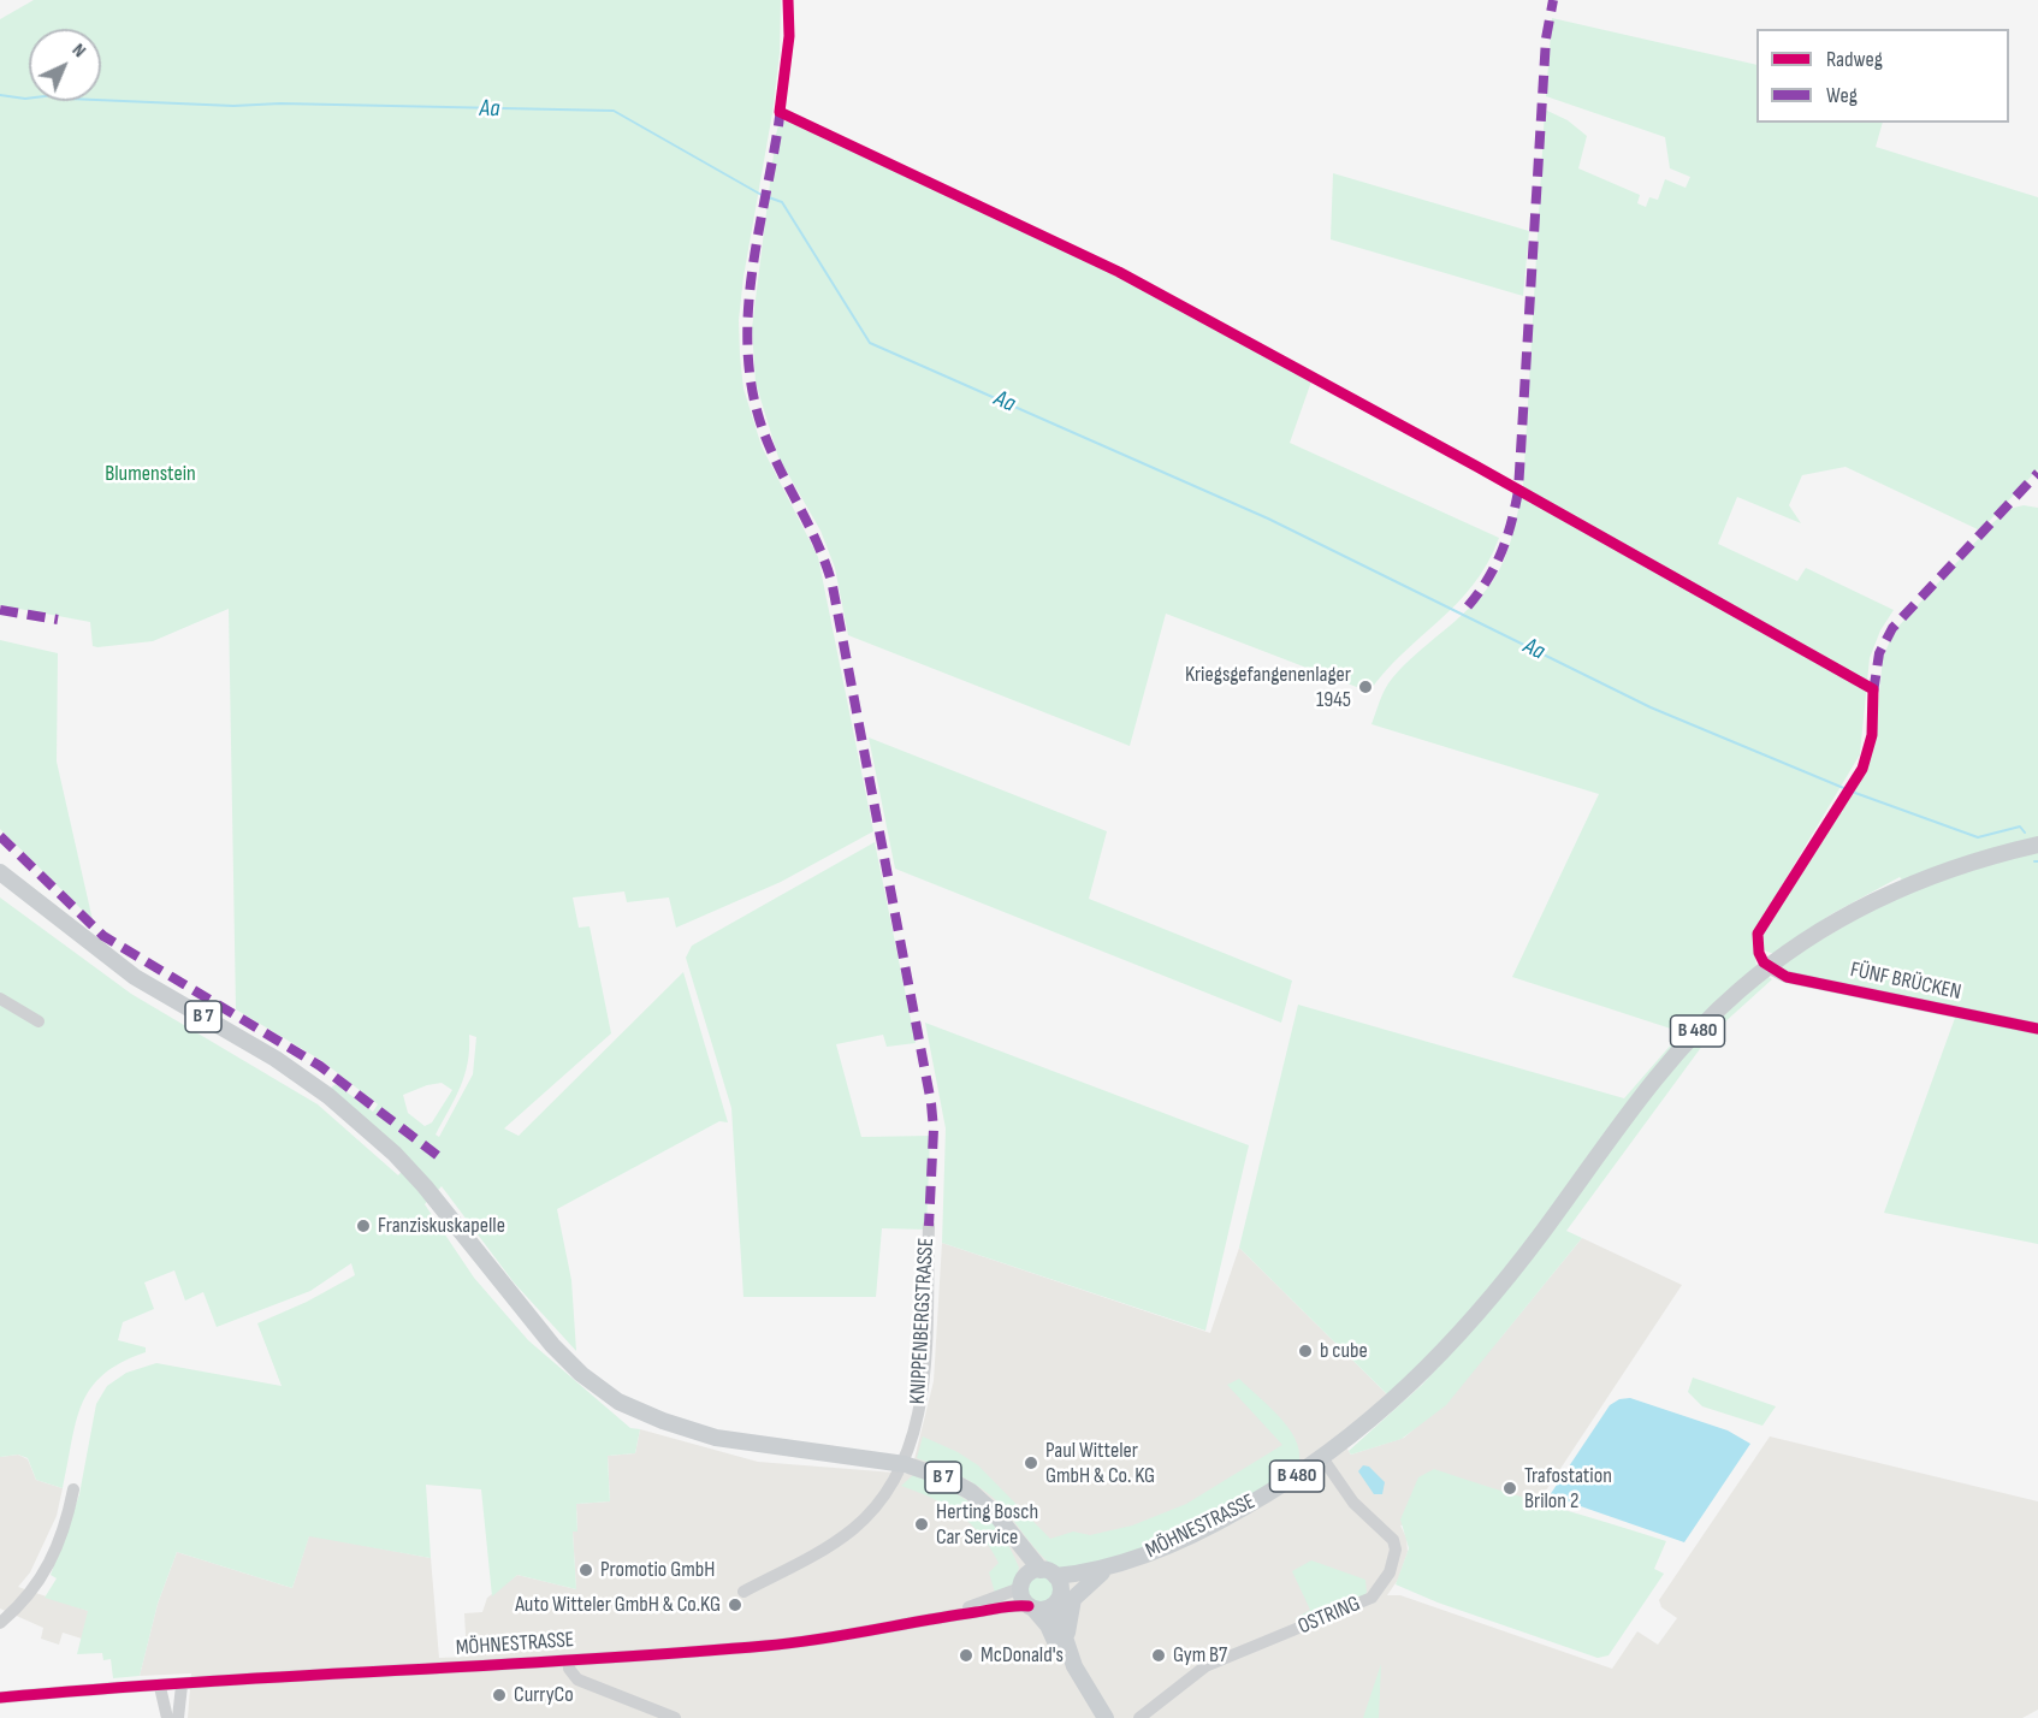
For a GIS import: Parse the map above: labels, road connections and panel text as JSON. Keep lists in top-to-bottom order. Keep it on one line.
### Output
{"streets":{"main road":["B 7","B 480","MÖHNESTRASSE"],"street":["FÜNF BRÜCKEN","KNIPPENBERGSTRASSE","OSTRING"]},"crossings":[["FÜNF BRÜCKEN","B 480"],["FÜNF BRÜCKEN","MÖHNESTRASSE"],["B 7","B 480"],["B 7","KNIPPENBERGSTRASSE"],["B 7","MÖHNESTRASSE"],["B 480","MÖHNESTRASSE"],["MÖHNESTRASSE","OSTRING"]],"water":["Aa"],"parks":["Blumenstein"],"places":["Kriegsgefangenenlager 1945","Franziskuskapelle","b cube","Paul Witteler GmbH & Co. KG","Trafostation Brilon 2","Herting Bosch Car Service","Promotio GmbH","Auto Witteler GmbH & Co.KG","McDonald's","Gym B7","CurryCo"],"legend":["Radweg","Weg"],"north":"top right"}
